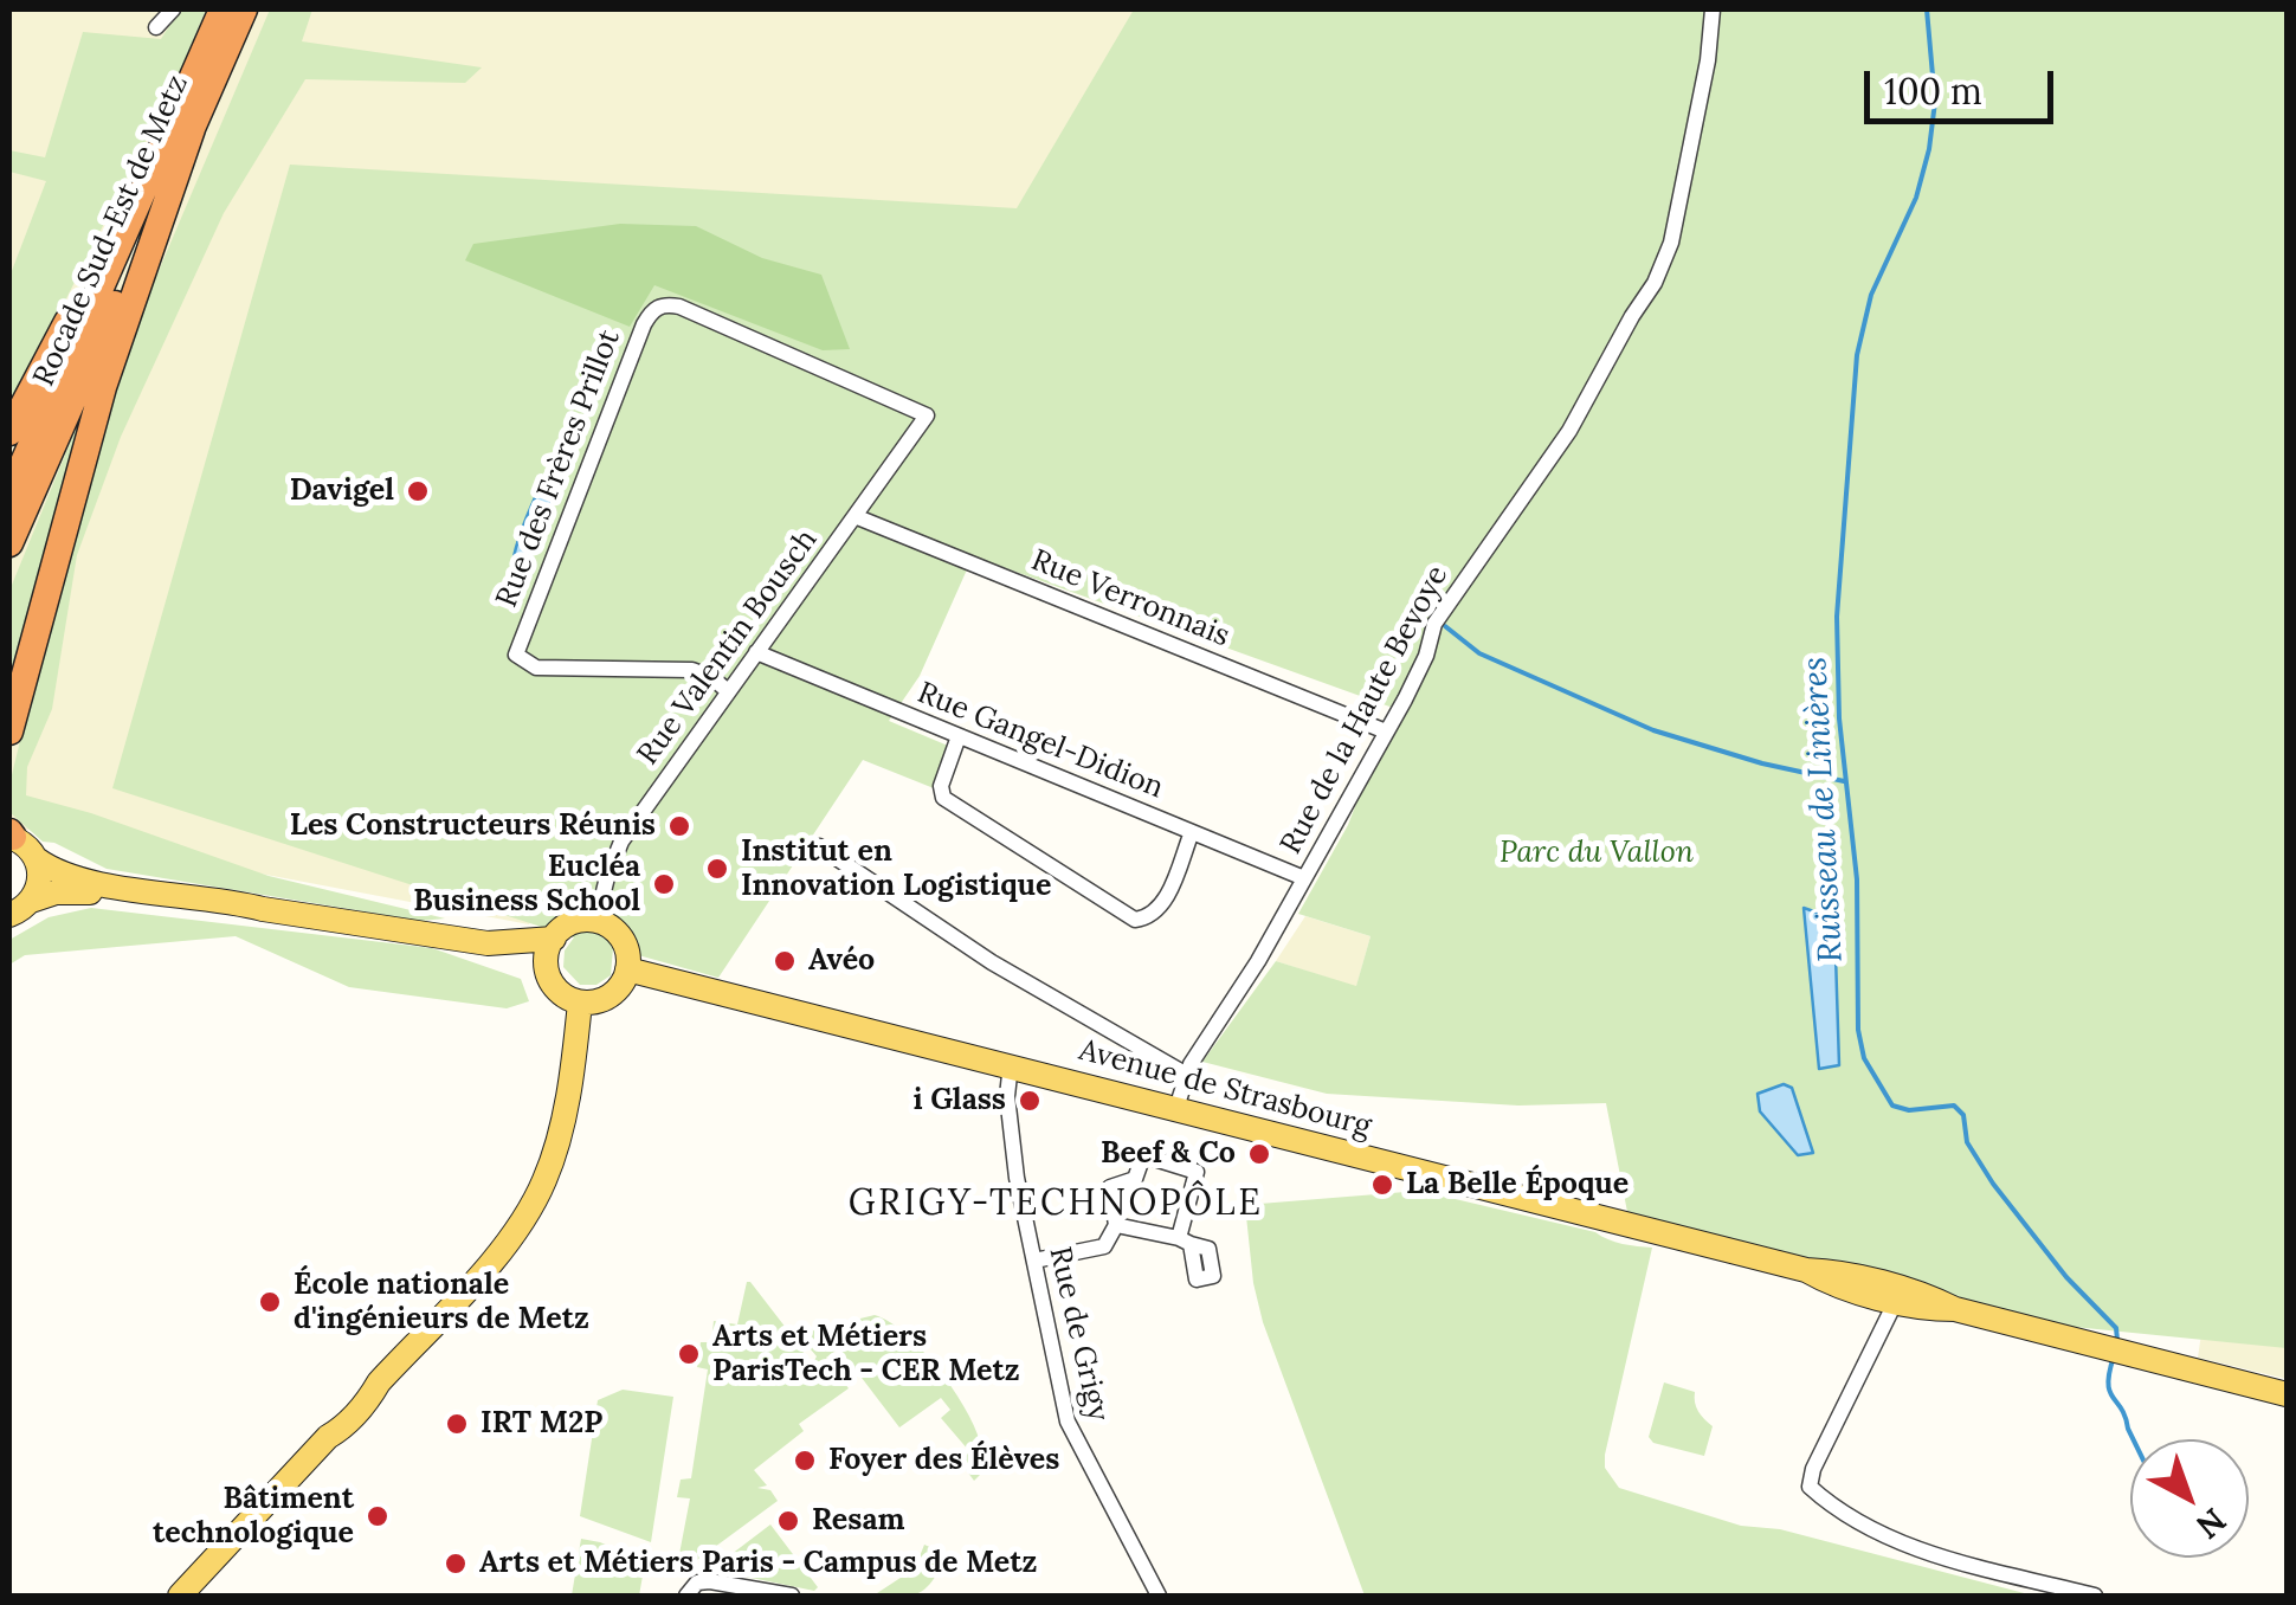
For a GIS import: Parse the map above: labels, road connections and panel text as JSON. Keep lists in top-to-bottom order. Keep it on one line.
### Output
{"streets":{"highway":["Rocade Sud-Est de Metz"],"main road":["Avenue de Strasbourg"],"street":["Rue des Frères Prillot","Rue Verronnais","Rue Valentin Bousch","Rue de la Haute Bevoye","Rue Gangel-Didion","Rue de Grigy"]},"crossings":[["Rue des Frères Prillot","Rue Valentin Bousch"],["Rue Verronnais","Rue Valentin Bousch"],["Rue Verronnais","Rue de la Haute Bevoye"],["Rue Valentin Bousch","Rue Gangel-Didion"],["Rue Valentin Bousch","Avenue de Strasbourg"],["Rue de la Haute Bevoye","Rue Gangel-Didion"],["Rue de la Haute Bevoye","Avenue de Strasbourg"],["Avenue de Strasbourg","Rue de Grigy"]],"districts":["GRIGY-TECHNOPÔLE"],"water":["Ruisseau de Linières"],"parks":["Parc du Vallon"],"places":["Davigel","Les Constructeurs Réunis","Institut en Innovation Logistique","Eucléa Business School","Avéo","i Glass","Beef & Co","La Belle Époque","École nationale d'ingénieurs de Metz","Arts et Métiers ParisTech - CER Metz","IRT M2P","Foyer des Élèves","Bâtiment technologique","Resam","Arts et Métiers Paris - Campus de Metz"],"scale_bar":"100 m","north":"bottom right"}
